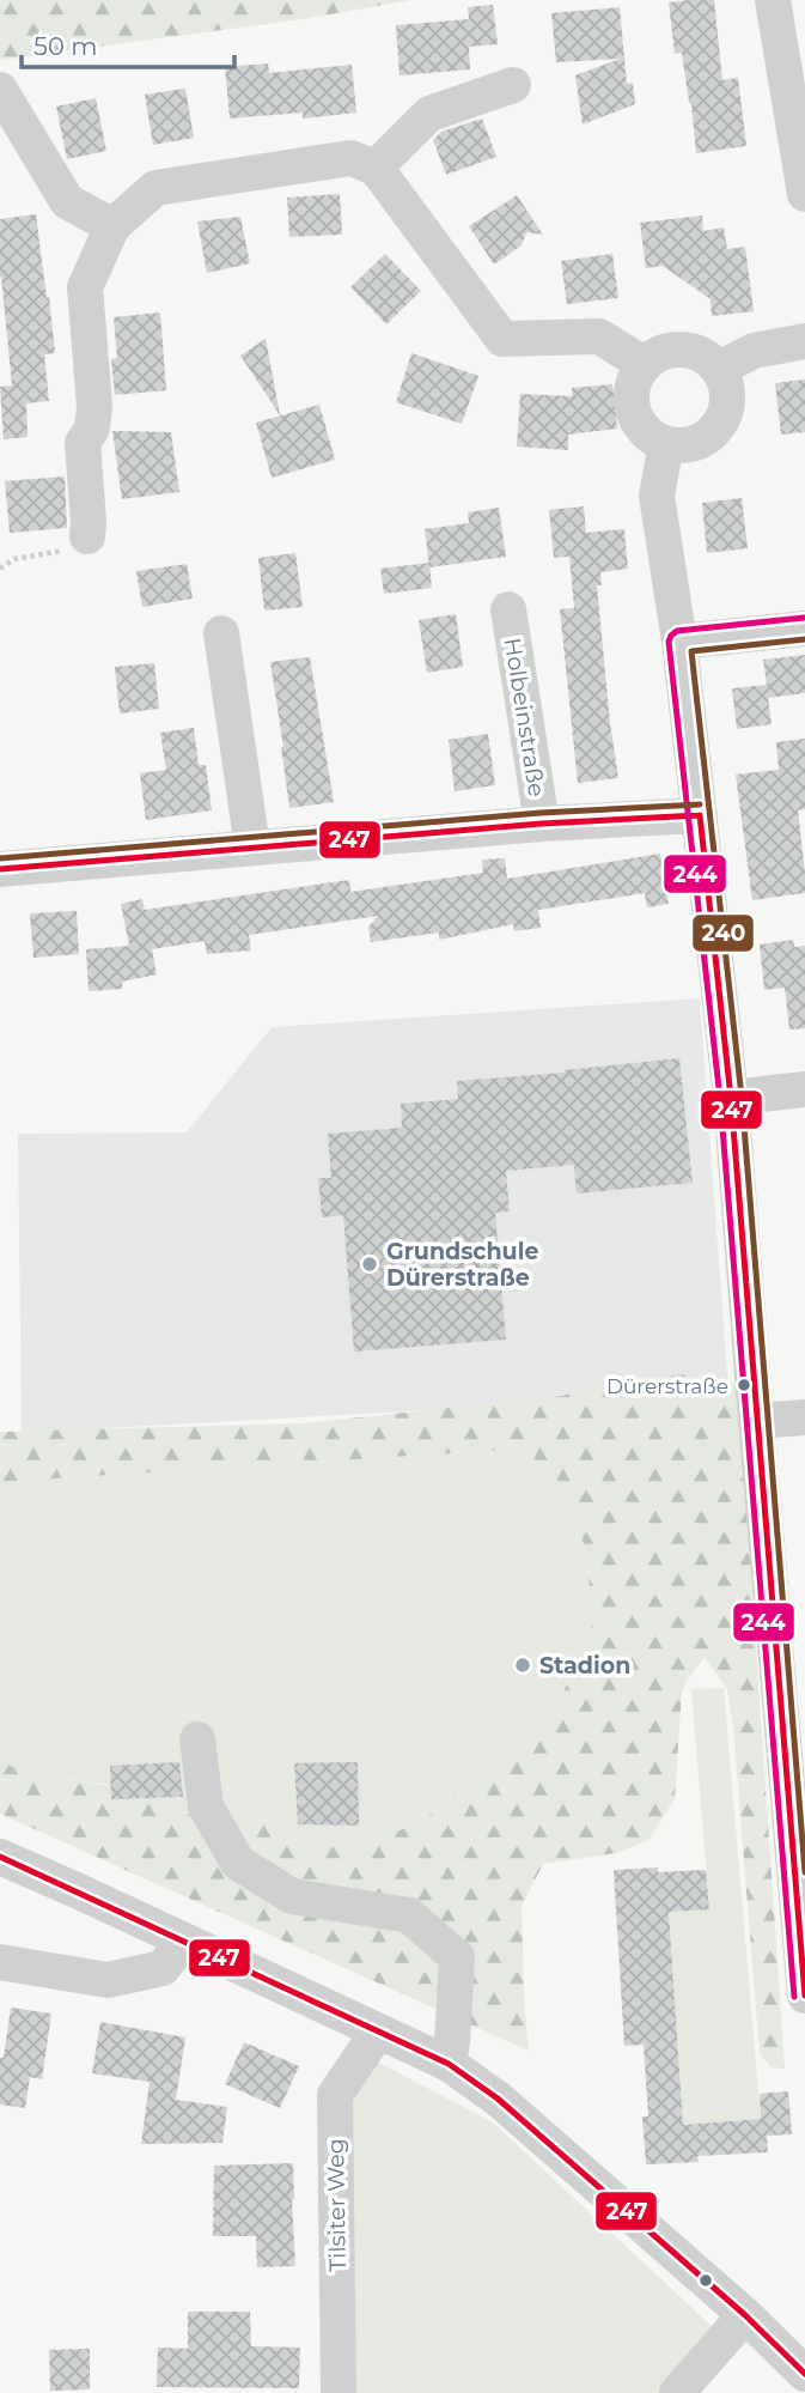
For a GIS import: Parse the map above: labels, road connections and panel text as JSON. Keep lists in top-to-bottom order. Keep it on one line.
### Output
{"streets":{"street":["Holbeinstraße","Tilsiter Weg"]},"places":["Grundschule Dürerstraße","Dürerstraße","Stadion"],"lines":["transit line 244","transit line 240","transit line 247"],"scale_bar":"50 m"}
